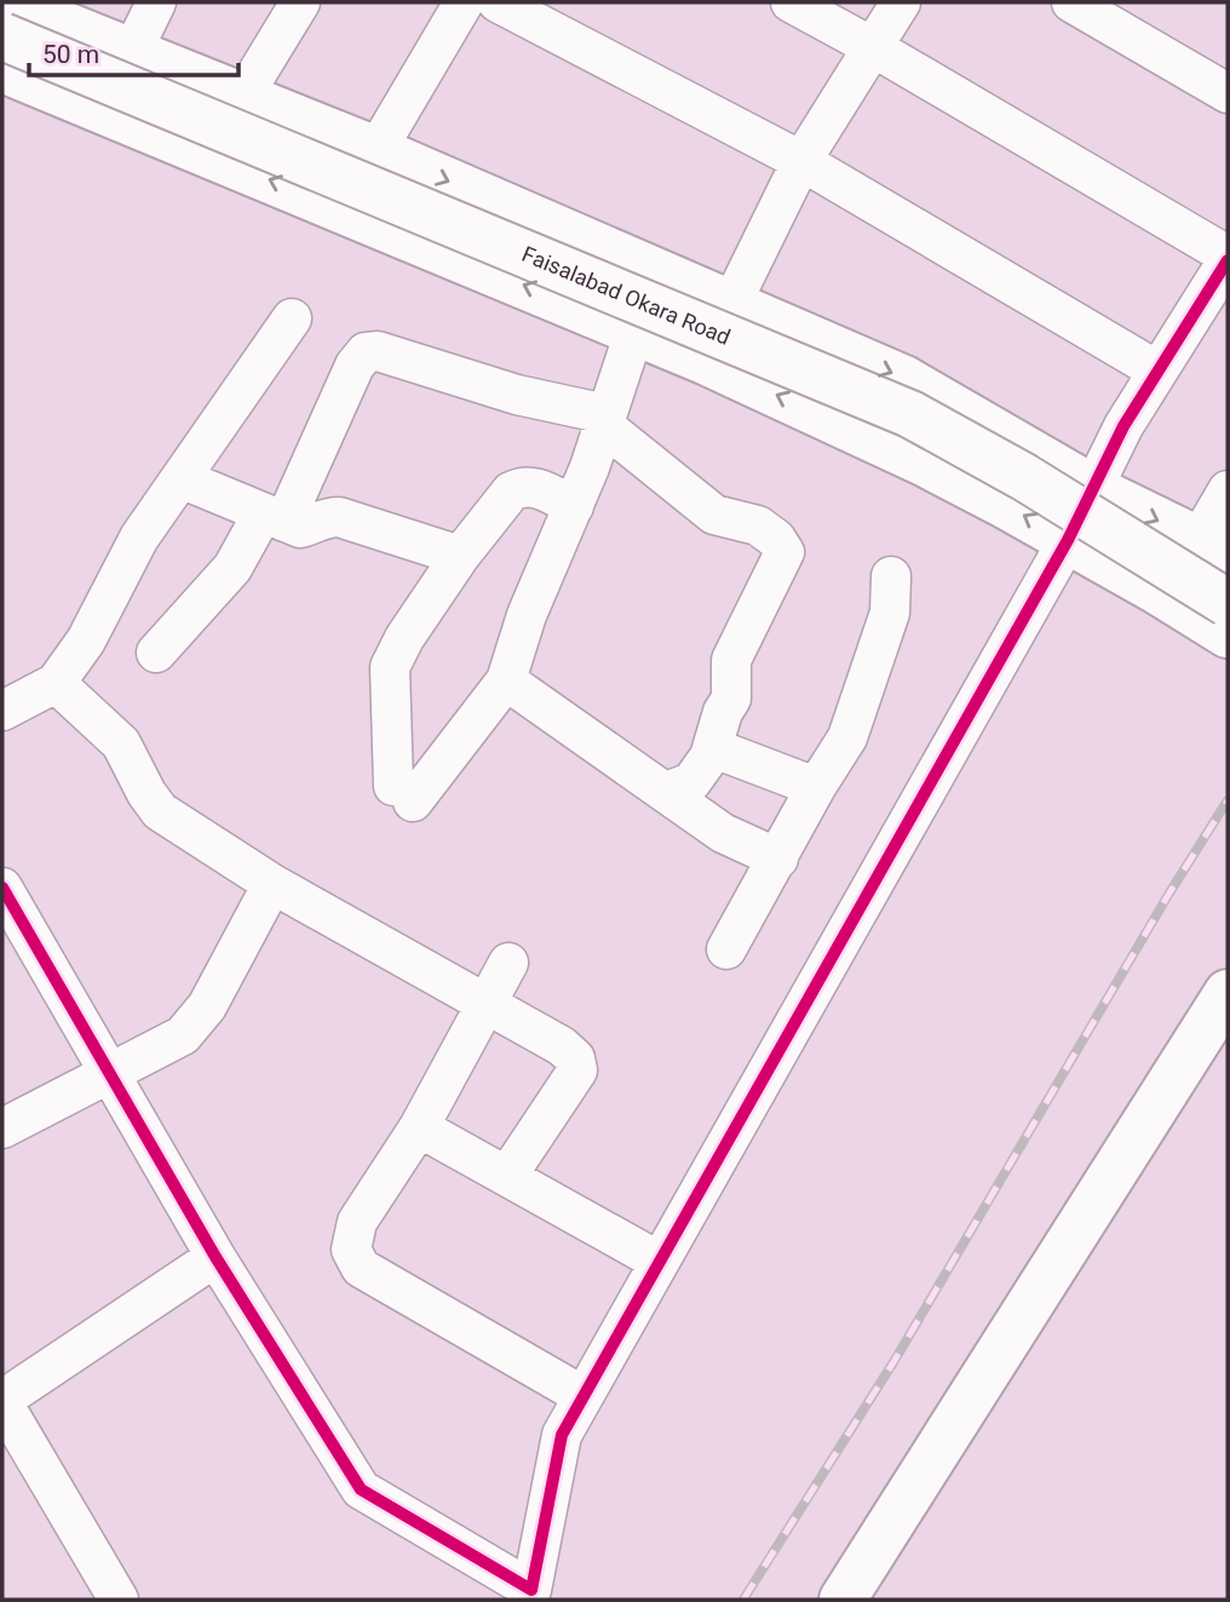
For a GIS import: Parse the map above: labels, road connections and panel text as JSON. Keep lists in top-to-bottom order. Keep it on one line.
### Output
{"streets":{"main road":["Faisalabad Okara Road"]},"scale_bar":"50 m"}
